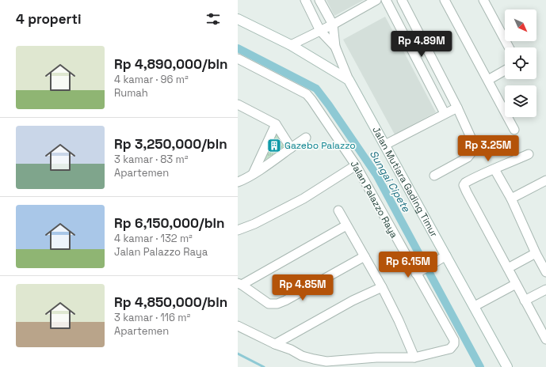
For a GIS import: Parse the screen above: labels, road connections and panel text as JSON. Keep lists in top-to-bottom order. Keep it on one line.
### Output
{"streets":{"main road":["Jalan Mutiara Gading Timur"],"street":["Jalan Palazzo Raya"]},"water":["Sungai Cipete"],"places":{"building":["Gazebo Palazzo"]},"north":"bottom right","page":{"heading":"4 properti","price":["Rp 4.89M","Rp 3.25M","Rp 6.15M","Rp 4.85M"],"list":[{"name":"Rp 4,890,000/bln","note":"4 kamar · 96 m² · Rumah"},{"name":"Rp 3,250,000/bln","note":"3 kamar · 83 m² · Apartemen"},{"name":"Rp 6,150,000/bln","note":"4 kamar · 132 m² · Jalan Palazzo Raya"},{"name":"Rp 4,850,000/bln","note":"3 kamar · 116 m² · Apartemen"}]}}
